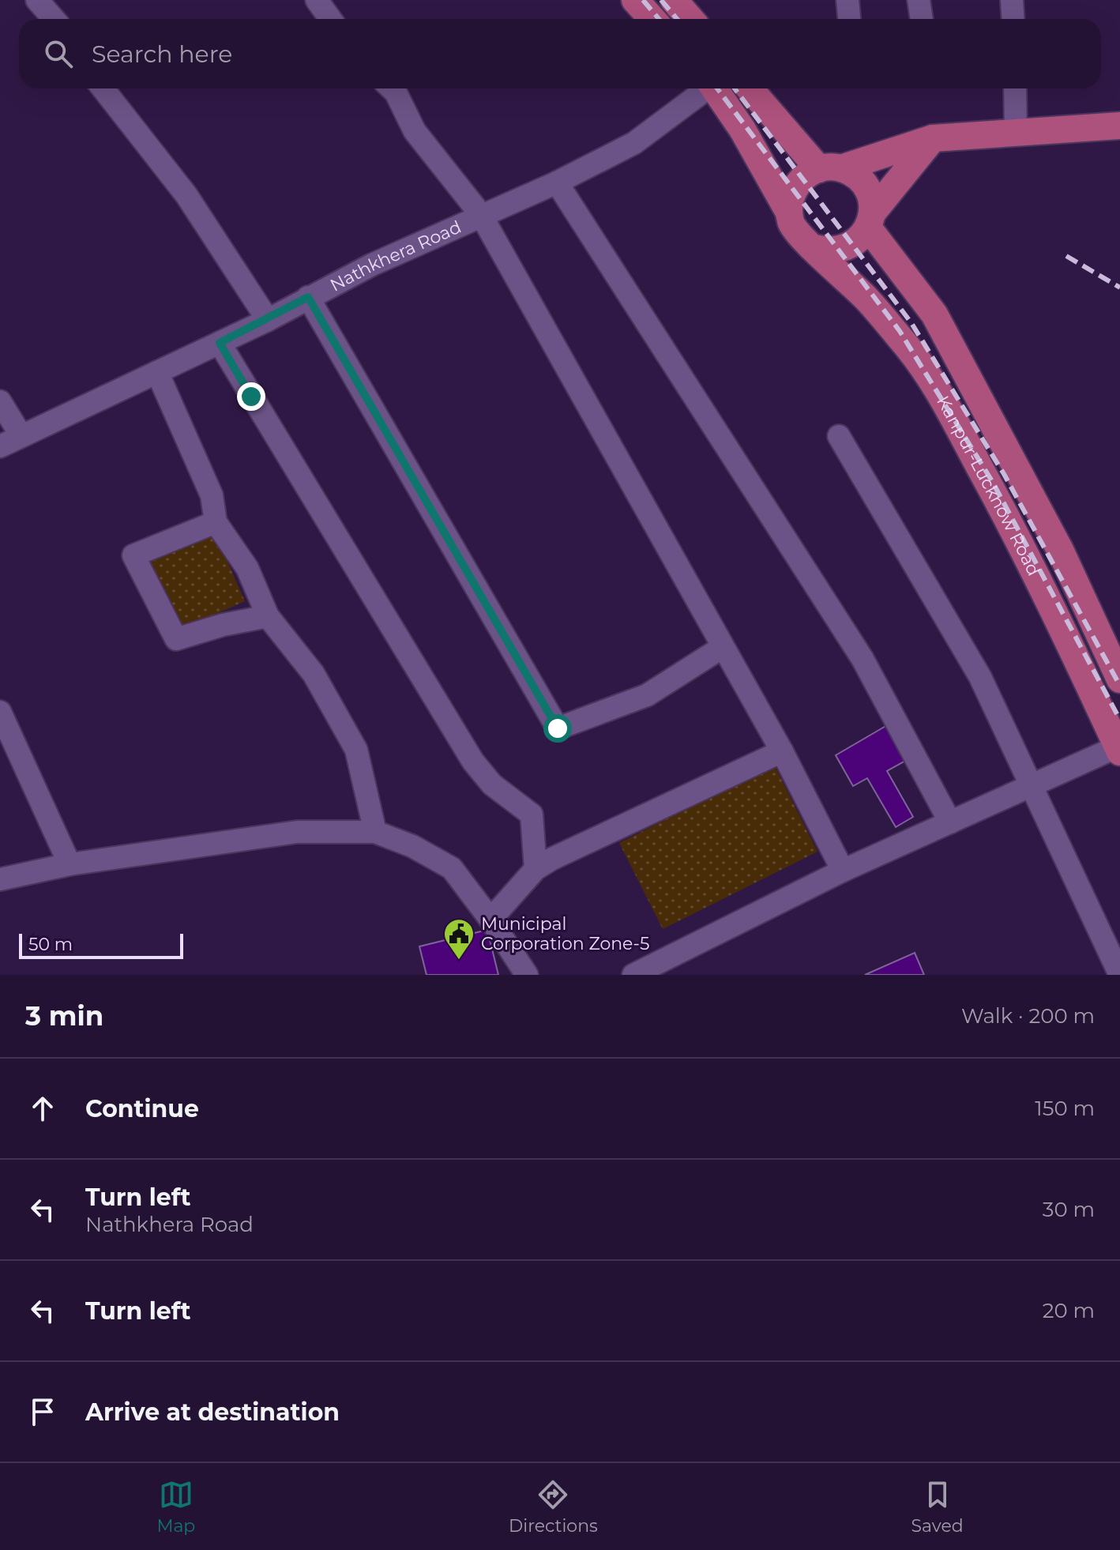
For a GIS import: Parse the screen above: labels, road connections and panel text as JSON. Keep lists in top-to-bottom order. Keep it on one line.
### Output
{"streets":{"main road":["Kanpur-Lucknow Road"],"street":["Nathkhera Road"]},"places":{"public building":["Municipal Corporation Zone-5"]},"scale_bar":"50 m","page":{"search":"Search here","scale":"50 m","heading":["3 min","Walk · 200 m"],"list":[["Continue","150 m"],["Turn left","Nathkhera Road","30 m"],["Turn left","20 m"],"Arrive at destination"],"nav":["Map","Directions","Saved"]}}
